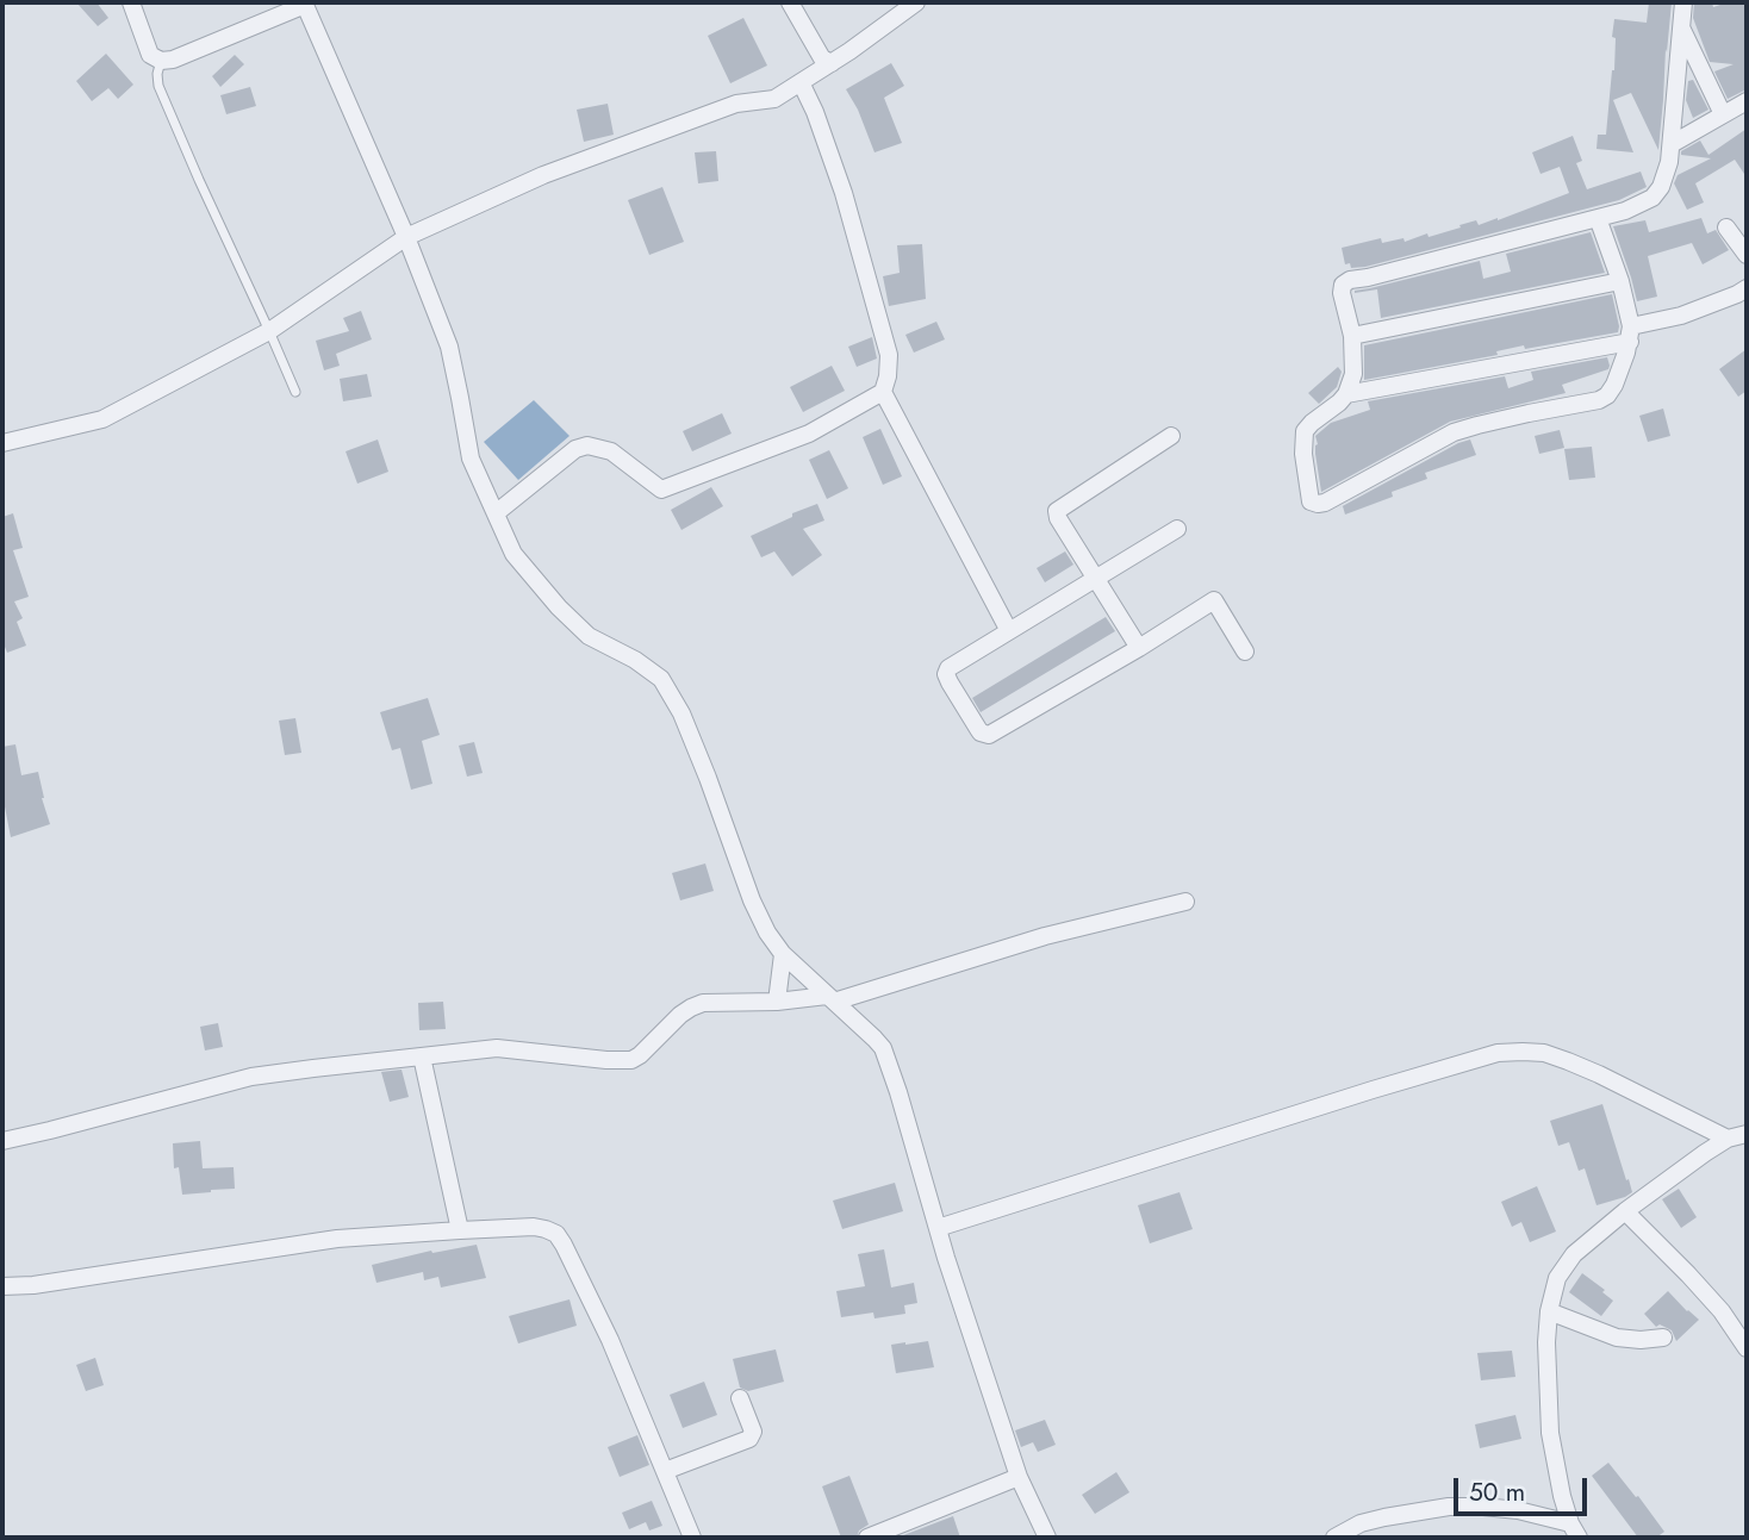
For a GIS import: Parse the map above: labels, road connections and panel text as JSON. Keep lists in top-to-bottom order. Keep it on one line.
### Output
{"scale_bar":"50 m"}
